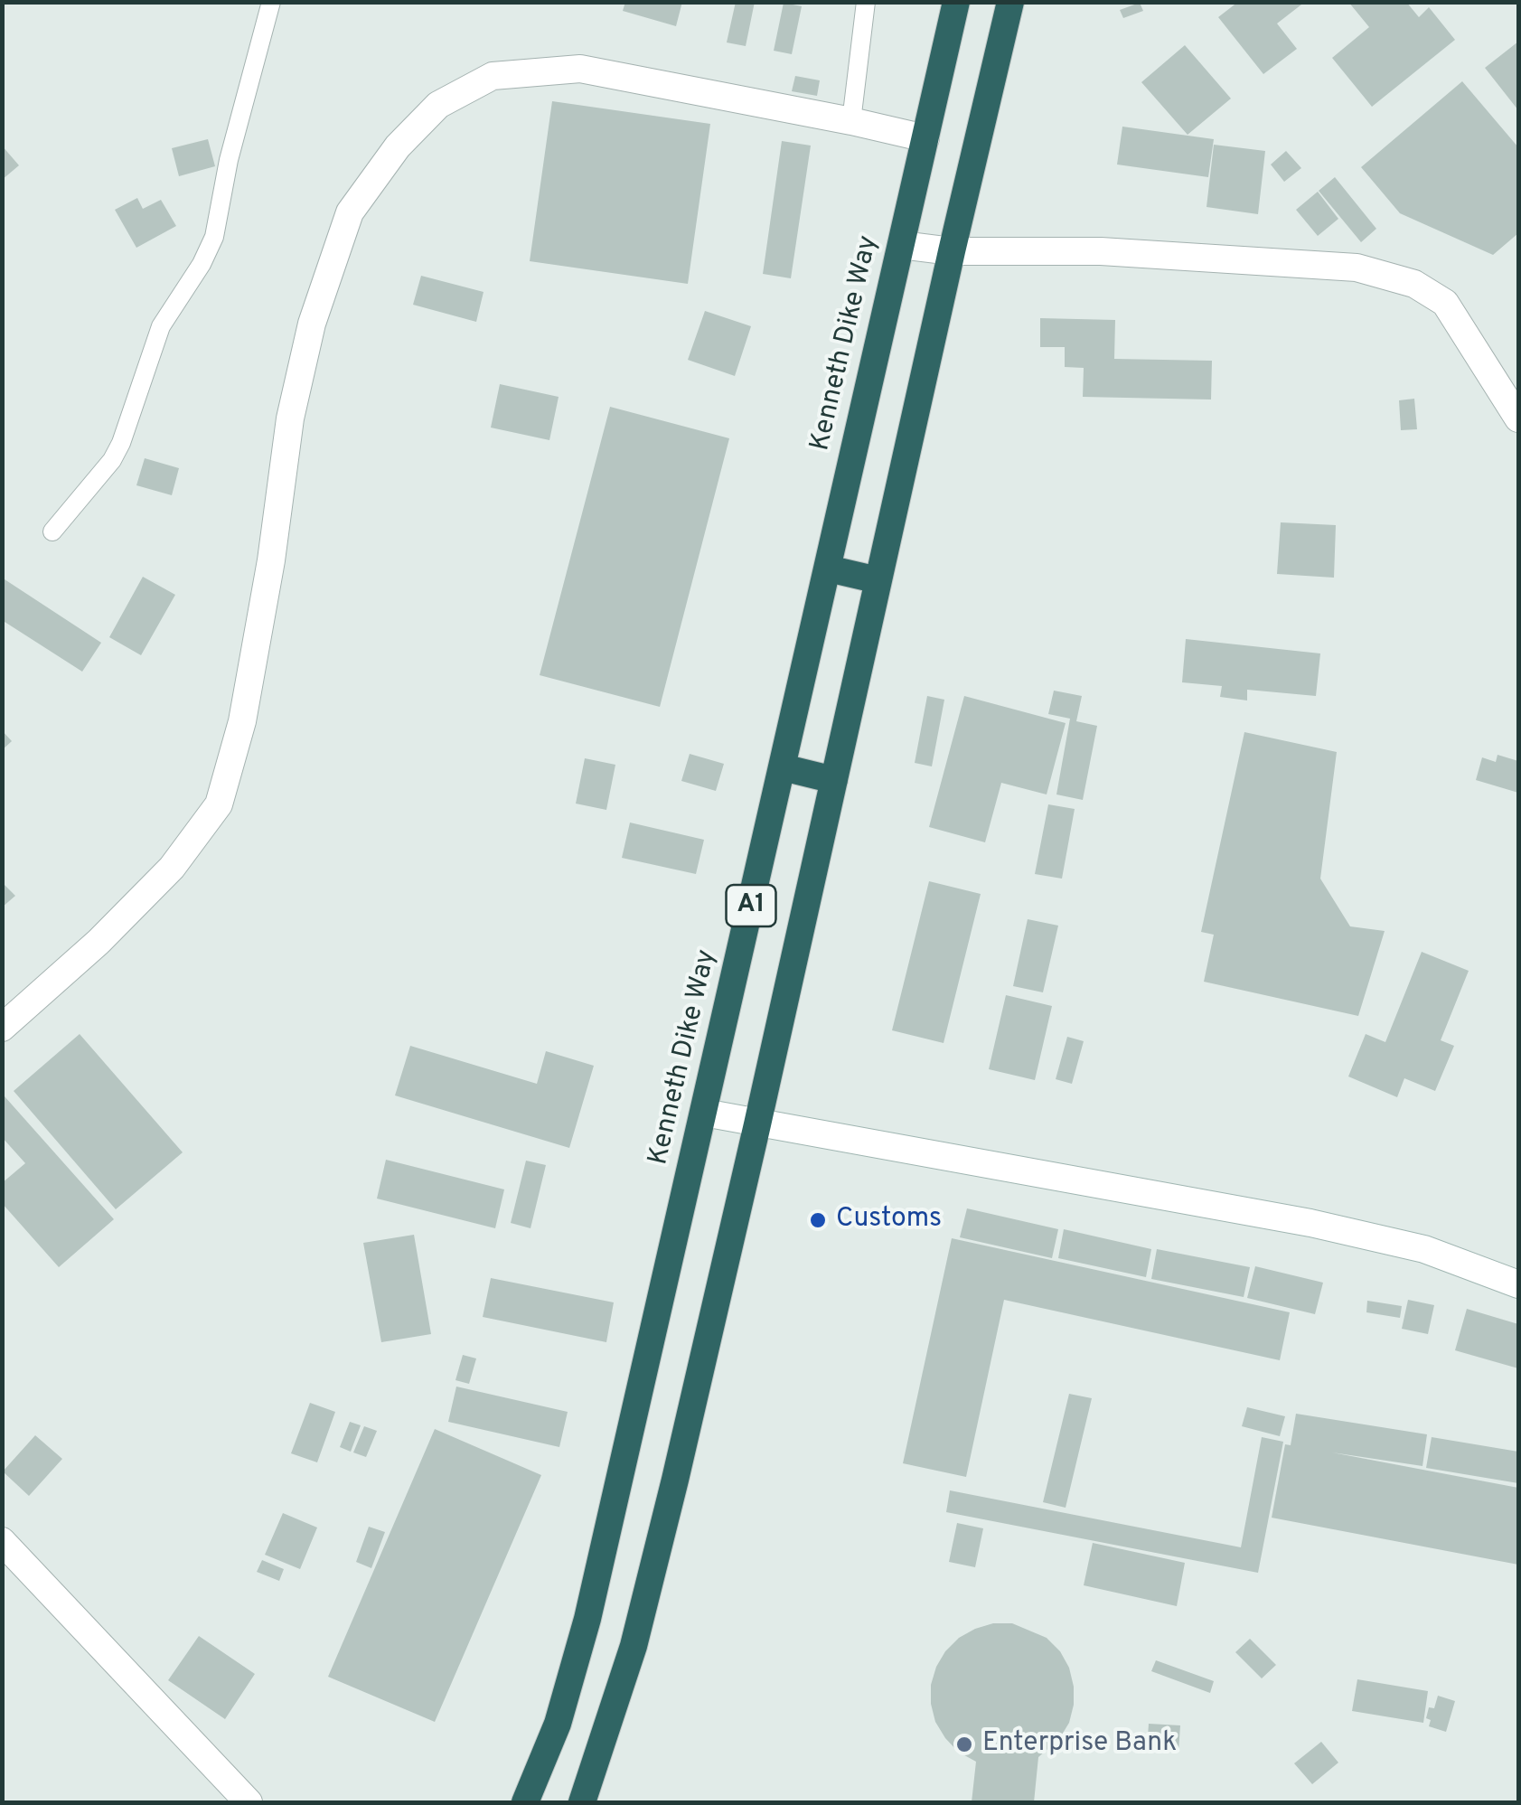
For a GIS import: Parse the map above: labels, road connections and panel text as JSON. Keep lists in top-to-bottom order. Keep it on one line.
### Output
{"streets":{"highway":["Kenneth Dike Way","A1"]},"places":["Customs","Enterprise Bank"]}
